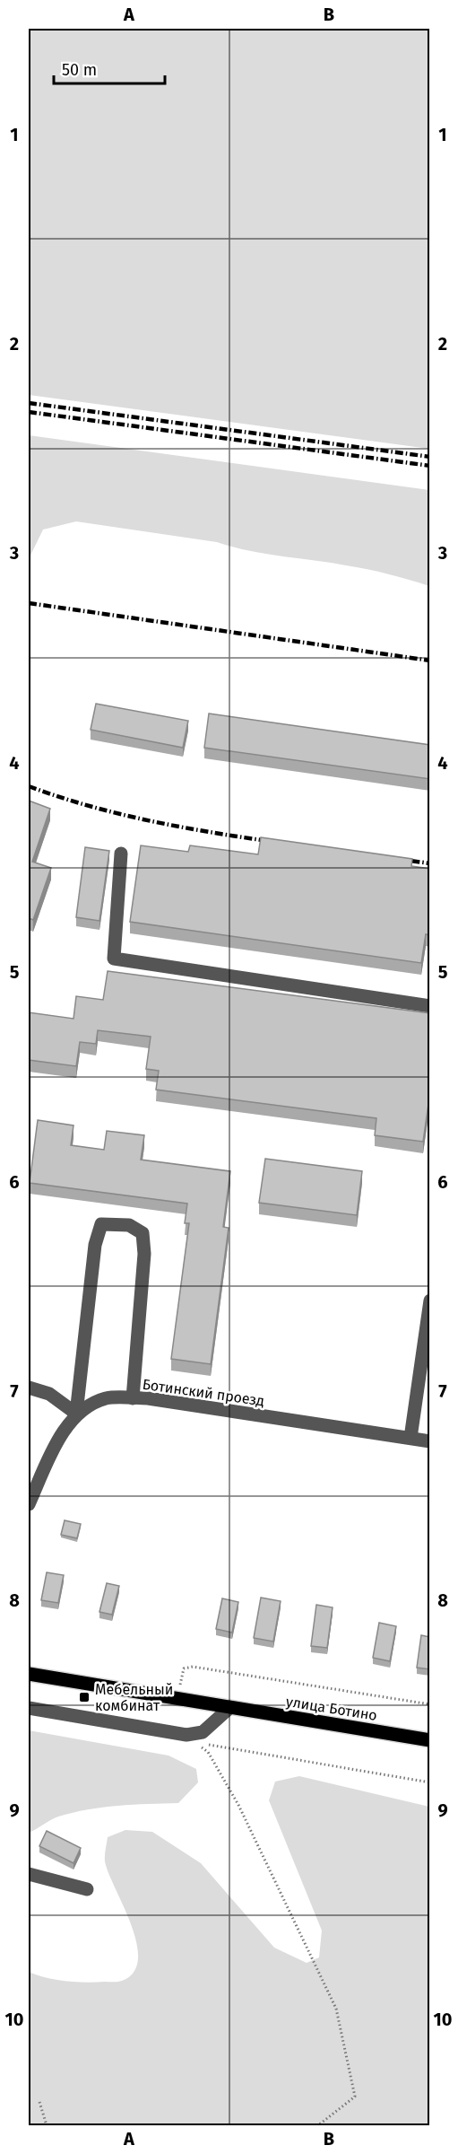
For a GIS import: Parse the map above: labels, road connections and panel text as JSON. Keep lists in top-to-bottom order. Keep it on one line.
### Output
{"streets":{"main road":["улица Ботино"],"lane":["Ботинский проезд"]},"places":{"transit":["Мебельный комбинат"]},"scale_bar":"50 m","grid":{"columns":["A","B"],"rows":["1","2","3","4","5","6","7","8","9","10"]}}
